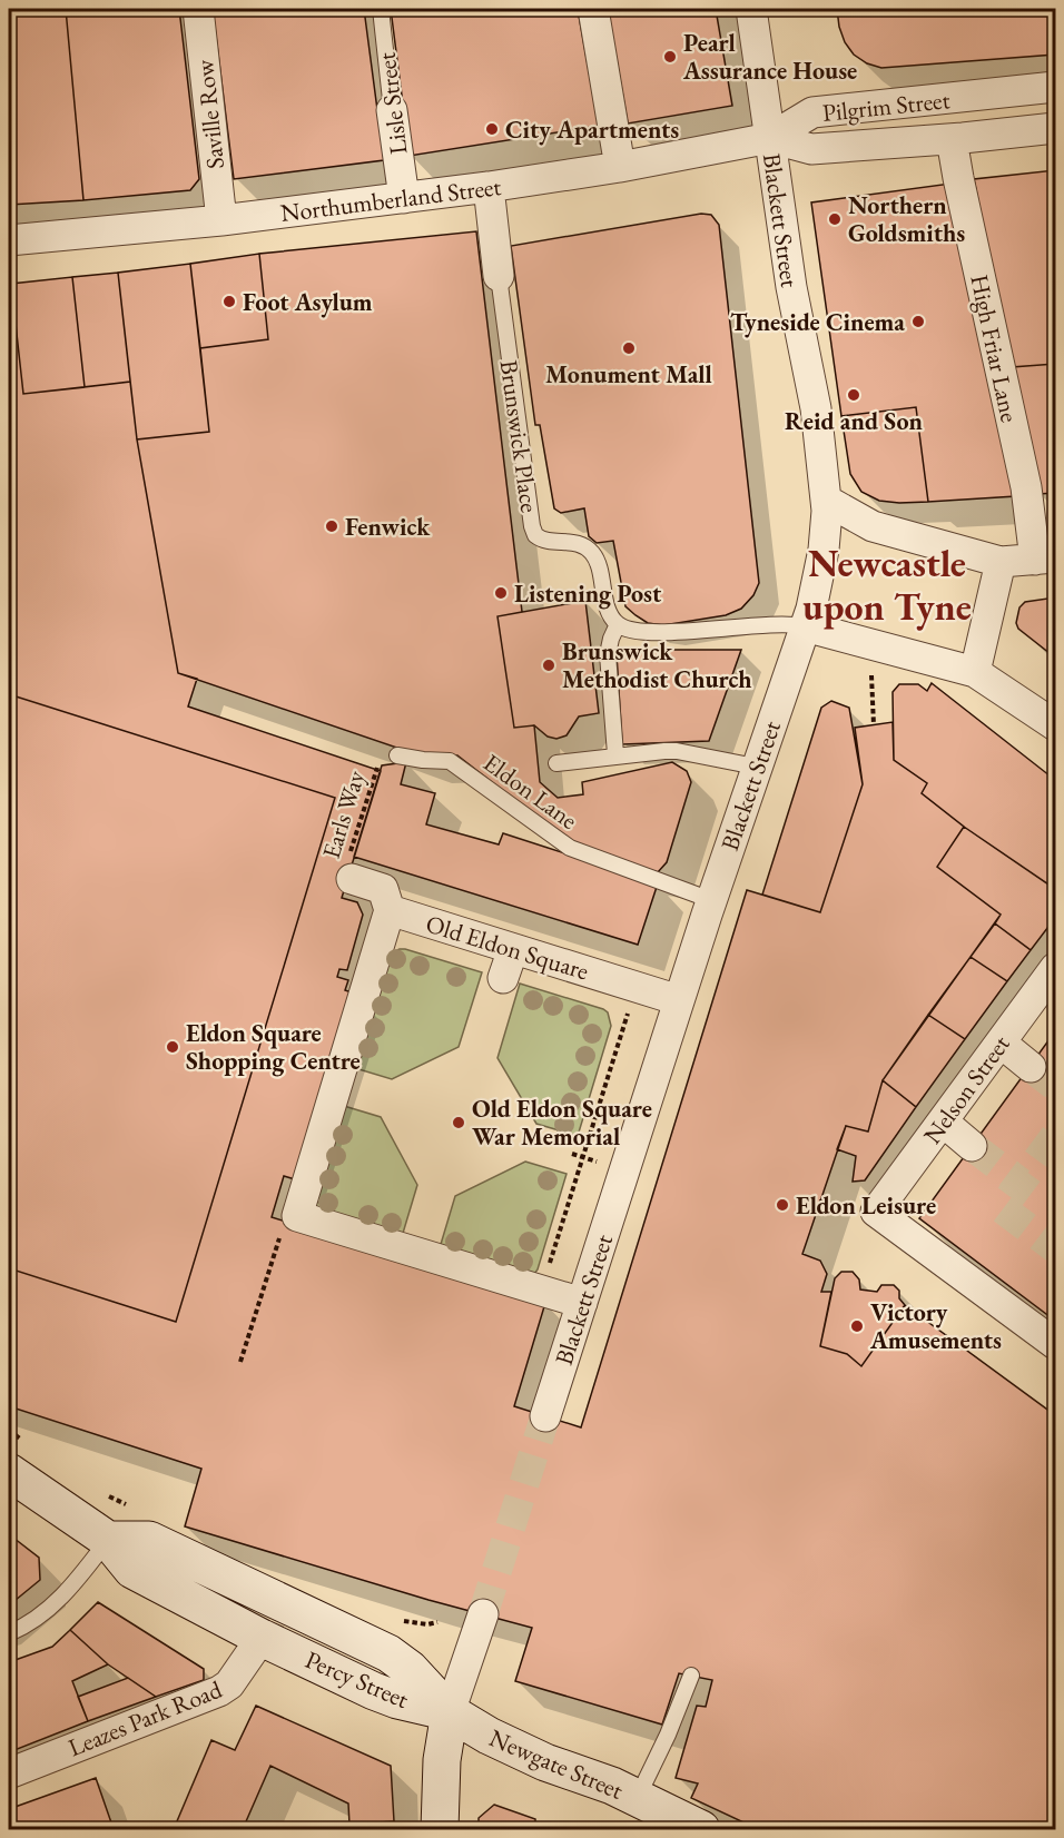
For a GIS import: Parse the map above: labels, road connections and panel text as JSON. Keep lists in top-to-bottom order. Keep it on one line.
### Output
{"streets":{"main road":["Percy Street","Newgate Street"],"street":["Lisle Street","Pilgrim Street","Saville Row","Northumberland Street","Blackett Street","High Friar Lane","Brunswick Place","Old Eldon Square","Nelson Street","Leazes Park Road"],"lane":["Eldon Lane"],"path":["Earls Way"]},"crossings":[["Lisle Street","Northumberland Street"],["Pilgrim Street","Northumberland Street"],["Pilgrim Street","Blackett Street"],["Pilgrim Street","High Friar Lane"],["Saville Row","Northumberland Street"],["Northumberland Street","Blackett Street"],["Northumberland Street","Brunswick Place"],["Blackett Street","Eldon Lane"],["Blackett Street","Old Eldon Square"],["Eldon Lane","Earls Way"],["Percy Street","Leazes Park Road"],["Percy Street","Newgate Street"]],"districts":["Newcastle upon Tyne"],"places":["Pearl Assurance House","City Apartments","Northern Goldsmiths","Foot Asylum","Tyneside Cinema","Monument Mall","Reid and Son","Fenwick","Listening Post","Brunswick Methodist Church","Eldon Square Shopping Centre","Old Eldon Square War Memorial","Eldon Leisure","Victory Amusements"]}
